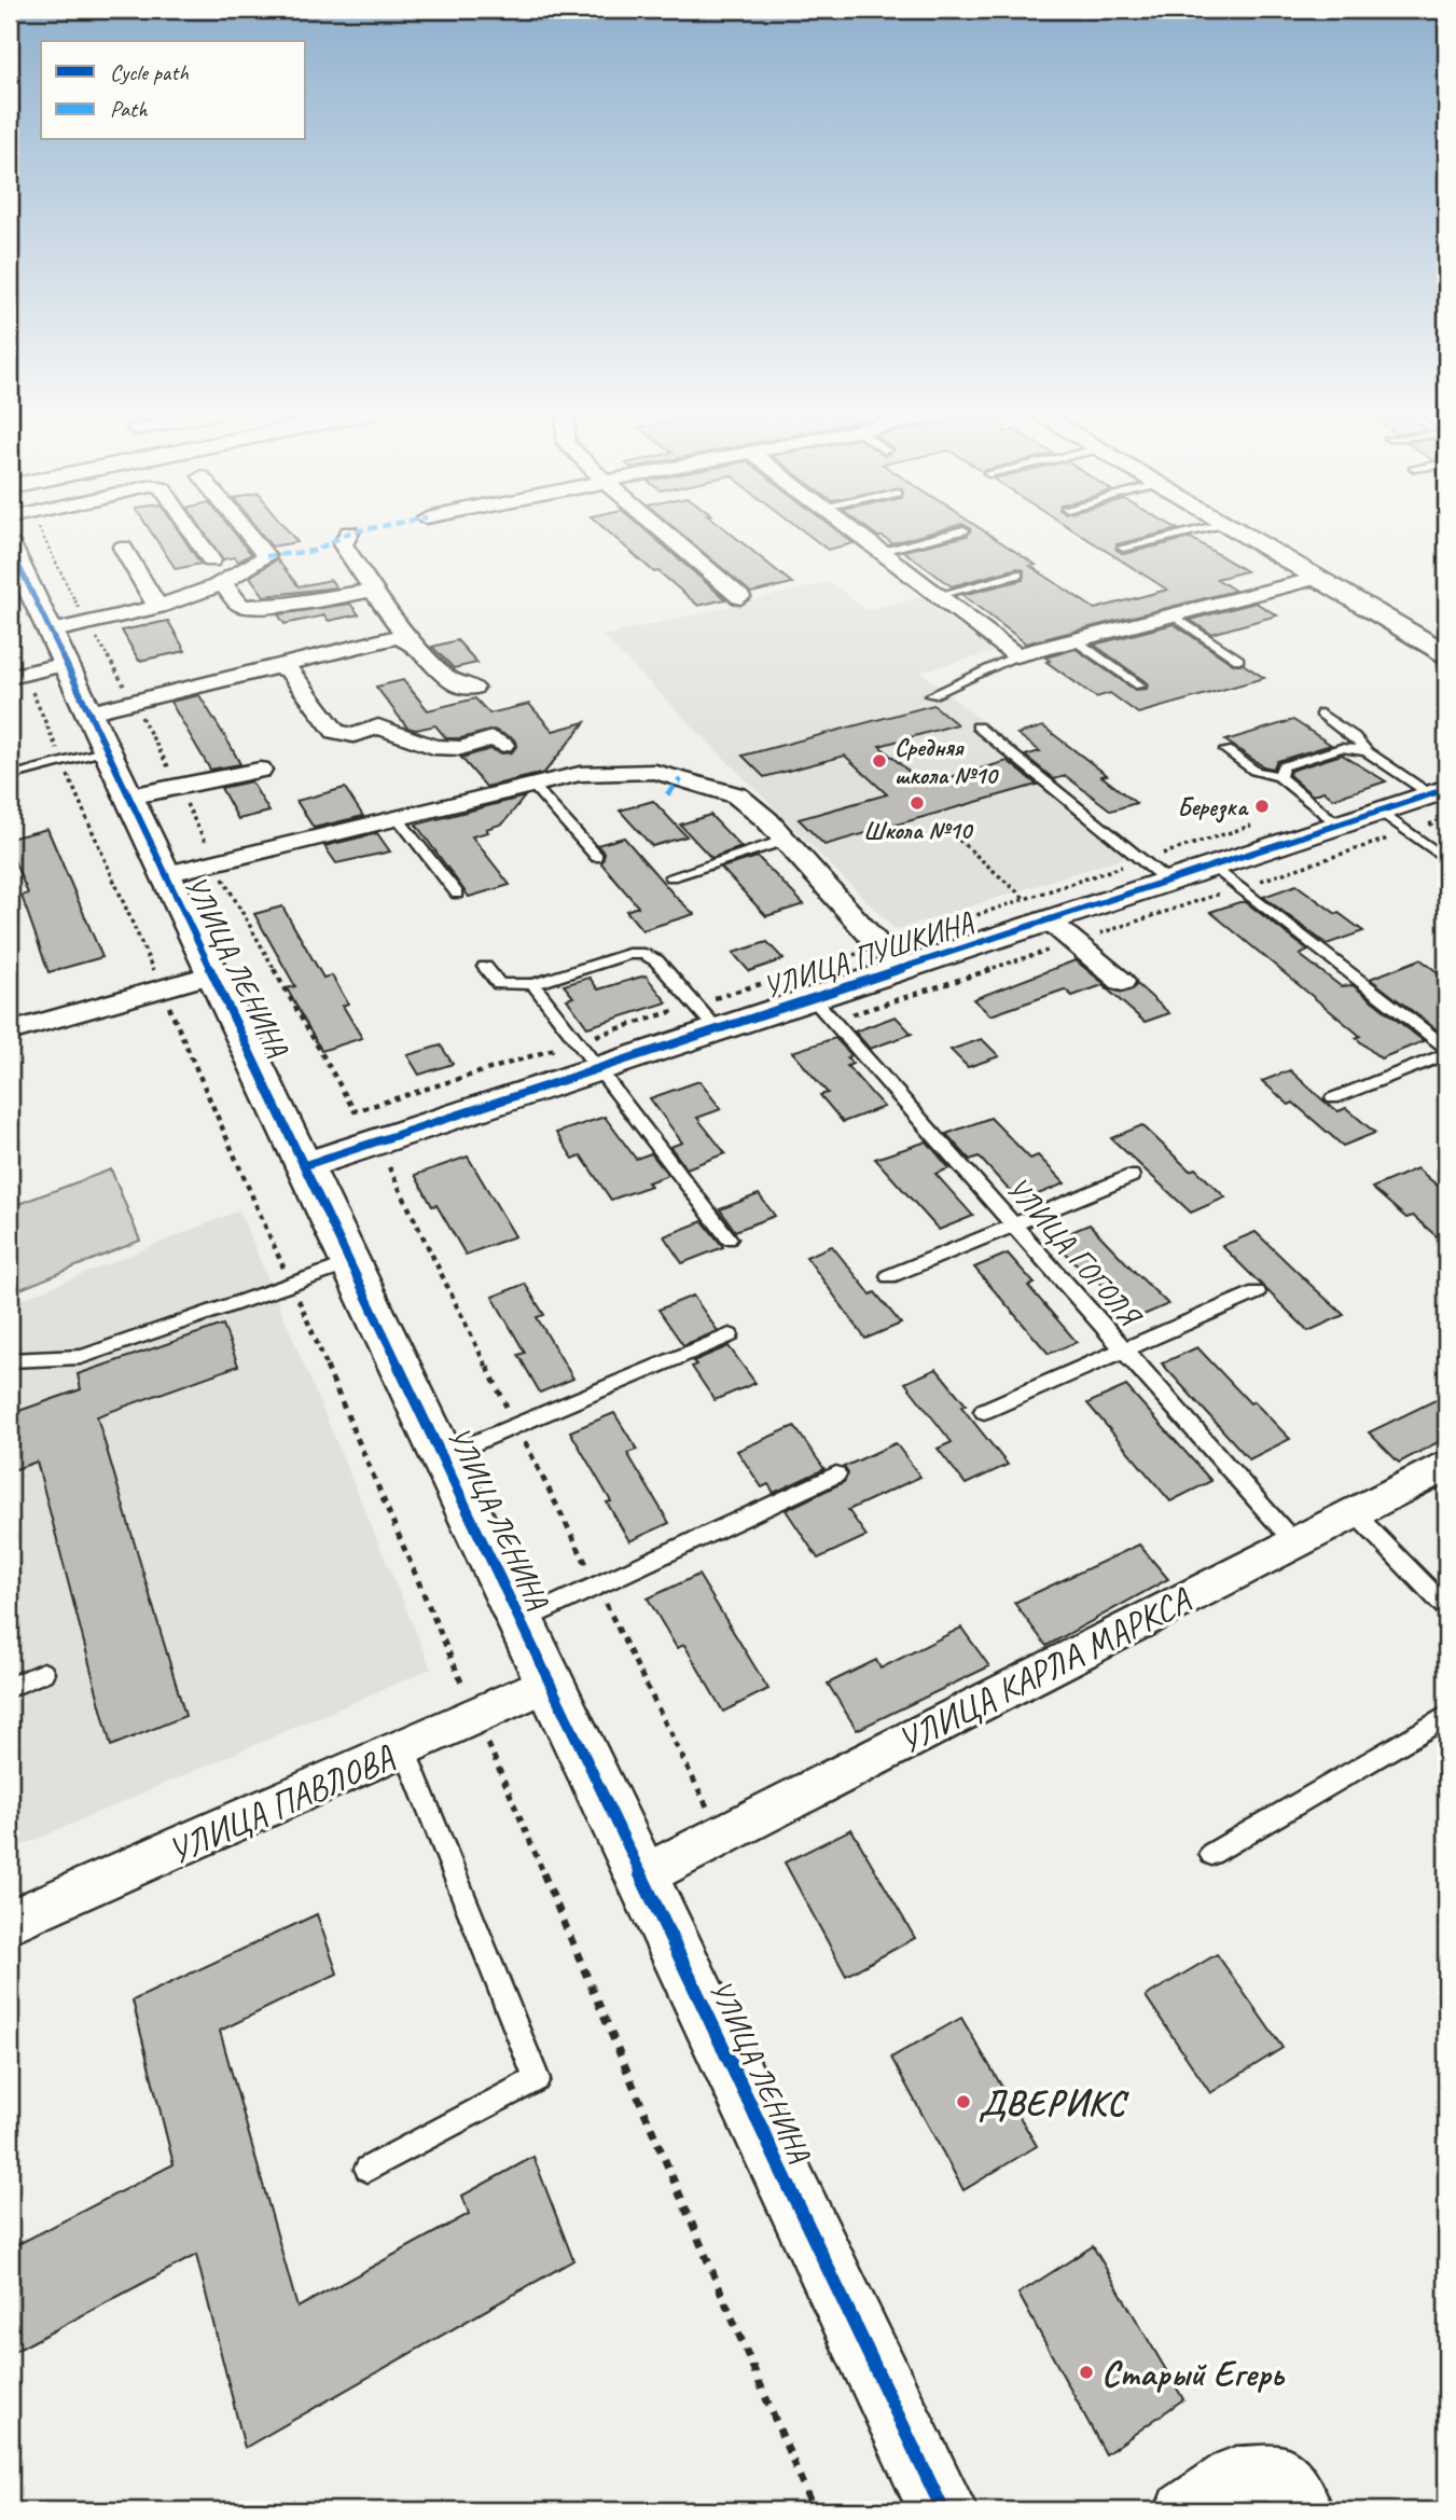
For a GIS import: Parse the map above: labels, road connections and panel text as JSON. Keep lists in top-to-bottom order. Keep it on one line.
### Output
{"streets":{"street":["УЛИЦА ПУШКИНА","УЛИЦА ЛЕНИНА","УЛИЦА КАРЛА МАРКСА","УЛИЦА ПАВЛОВА"],"lane":["УЛИЦА ГОГОЛЯ"]},"crossings":[["УЛИЦА ПУШКИНА","УЛИЦА ЛЕНИНА"],["УЛИЦА ПУШКИНА","УЛИЦА ГОГОЛЯ"],["УЛИЦА ЛЕНИНА","УЛИЦА КАРЛА МАРКСА"],["УЛИЦА ЛЕНИНА","УЛИЦА ПАВЛОВА"],["УЛИЦА ГОГОЛЯ","УЛИЦА КАРЛА МАРКСА"]],"places":["Средняя школа №10","Школа №10","Березка","ДВЕРИКС","Старый Егерь"],"legend":["Cycle path","Path"]}
